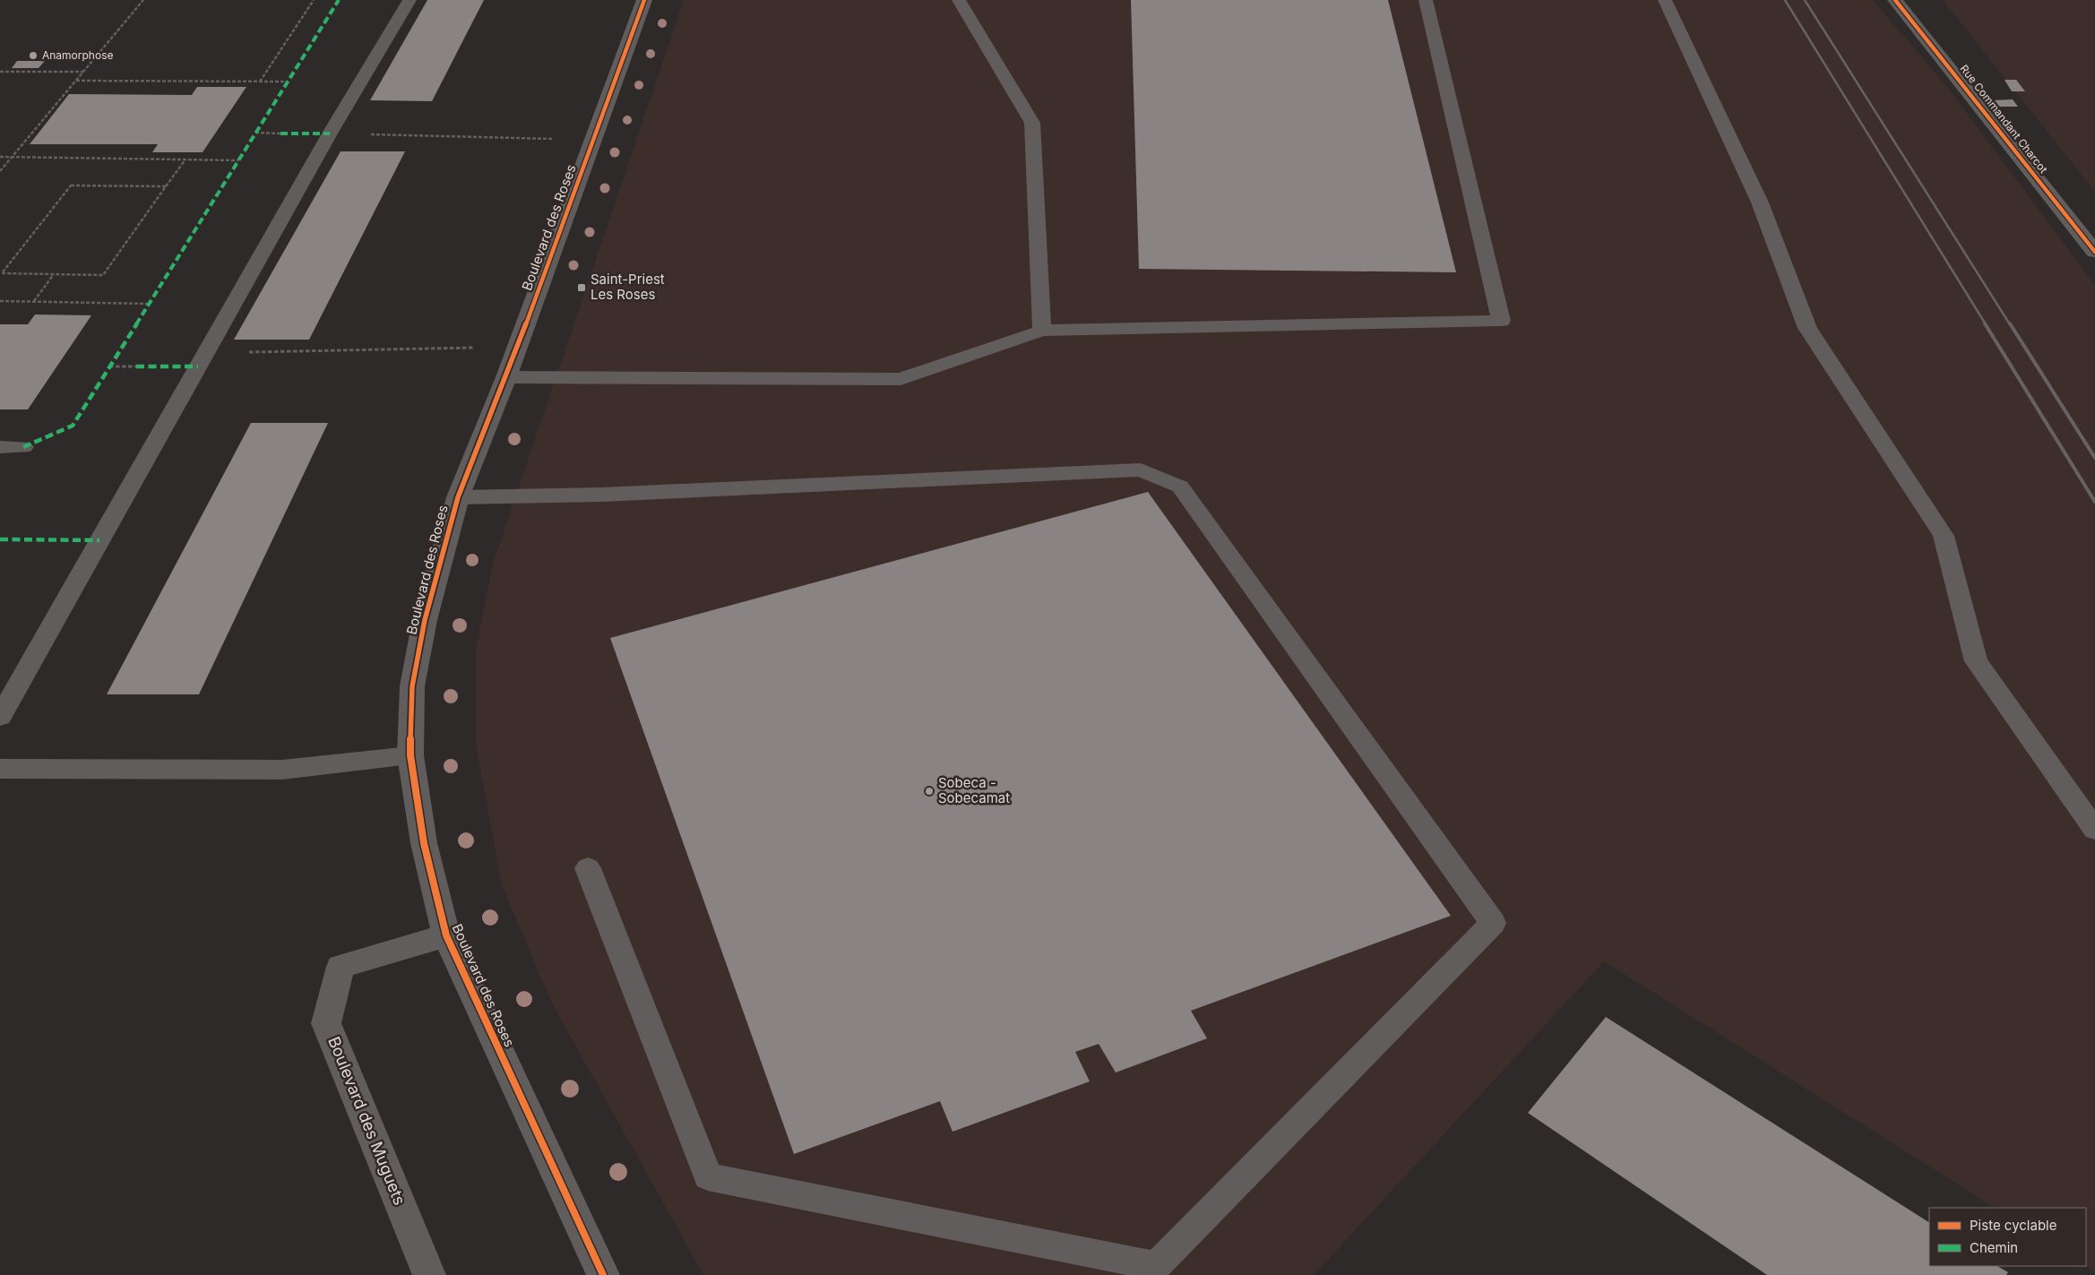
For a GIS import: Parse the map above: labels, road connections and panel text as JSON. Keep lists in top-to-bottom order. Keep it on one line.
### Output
{"streets":{"street":["Rue Commandant Charcot","Boulevard des Roses","Boulevard des Muguets"]},"crossings":[["Boulevard des Roses","Boulevard des Muguets"]],"places":{"other":["Anamorphose","Sobeca - Sobecamat"],"transit":["Saint-Priest Les Roses"]},"legend":["Piste cyclable","Chemin"]}
